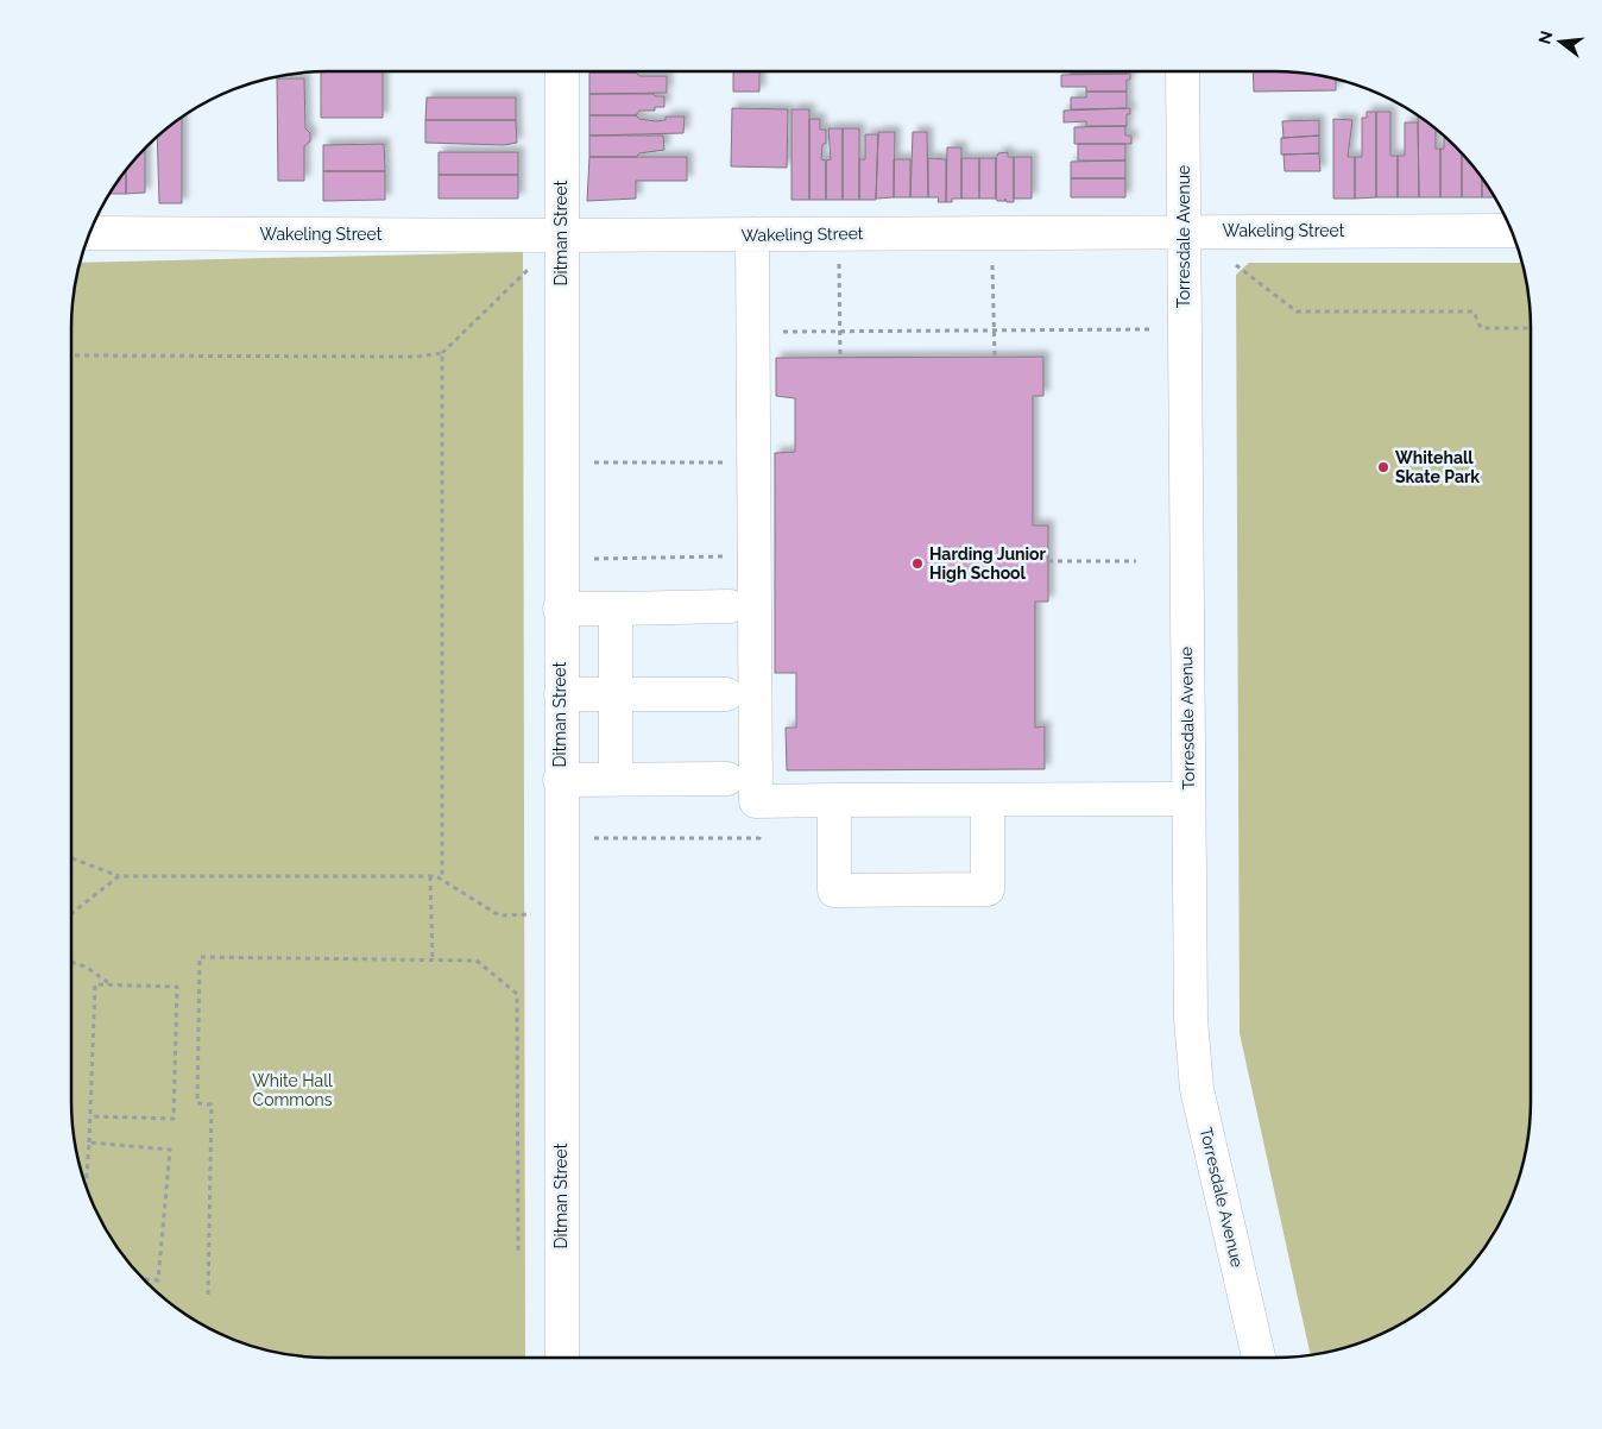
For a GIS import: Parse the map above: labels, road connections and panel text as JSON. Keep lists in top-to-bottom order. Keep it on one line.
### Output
{"streets":{"street":["Wakeling Street","Ditman Street","Torresdale Avenue"]},"crossings":[["Wakeling Street","Ditman Street"],["Wakeling Street","Torresdale Avenue"]],"parks":["White Hall Commons"],"places":["Whitehall Skate Park","Harding Junior High School"],"north":"left"}
